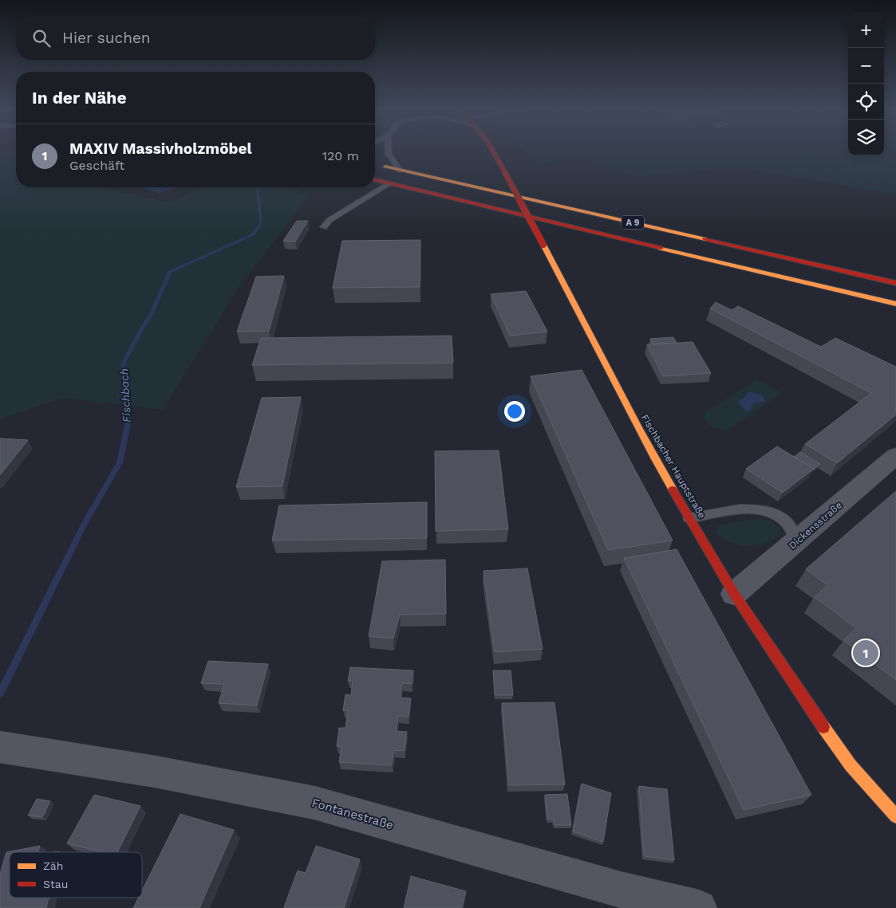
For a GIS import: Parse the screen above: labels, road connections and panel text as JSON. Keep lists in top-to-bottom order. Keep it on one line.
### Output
{"streets":{"main road":["A 9","Fischbacher Hauptstraße"],"street":["Dickensstraße","Fontanestraße"]},"crossings":[["Fischbacher Hauptstraße","Dickensstraße"]],"water":["Fischbach"],"legend":["Zäh","Stau"],"page":{"map_buttons":["+","−"],"search":"Hier suchen","heading":"In der Nähe","list":[{"mark":"1","name":"MAXIV Massivholzmöbel","note":"Geschäft","value":"120 m"}],"pins":"1"}}
